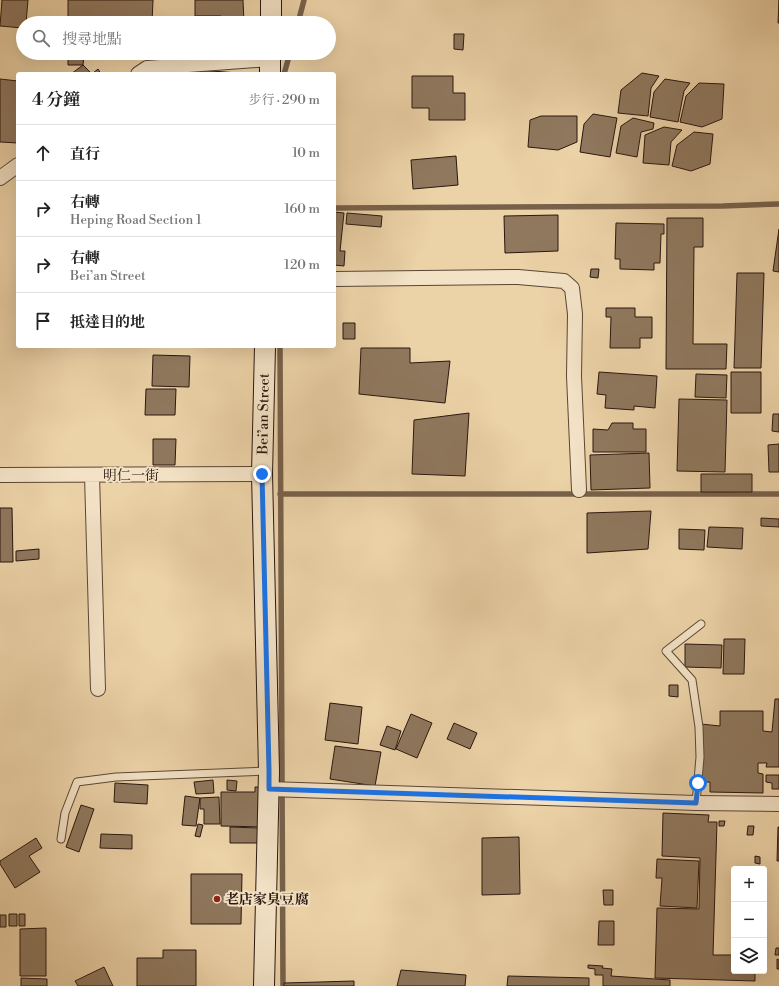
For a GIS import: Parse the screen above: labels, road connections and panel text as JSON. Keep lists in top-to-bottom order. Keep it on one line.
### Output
{"streets":{"street":["Bei’an Street","明仁一街"]},"crossings":[["Bei’an Street","明仁一街"]],"places":["老店家臭豆腐"],"page":{"search":"搜尋地點","heading":["4 分鐘","步行 · 290 m"],"list":[["直行","10 m"],["右轉","Heping Road Section 1","160 m"],["右轉","Bei’an Street","120 m"],"抵達目的地"],"map_buttons":["+","−"]}}
